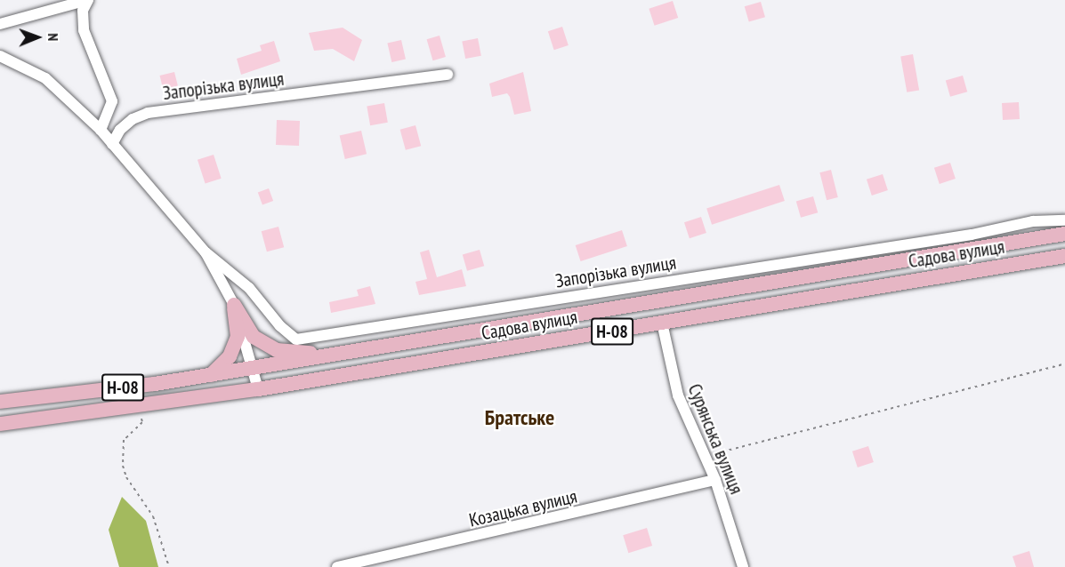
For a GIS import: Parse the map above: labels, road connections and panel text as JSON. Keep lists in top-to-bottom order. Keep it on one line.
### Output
{"streets":{"main road":["Садова вулиця","Н-08"],"street":["Запорізька вулиця","Сурянська вулиця","Козацька вулиця"]},"crossings":[["Садова вулиця","Н-08"],["Садова вулиця","Сурянська вулиця"],["Сурянська вулиця","Козацька вулиця"]],"districts":["Братське"],"north":"right"}
